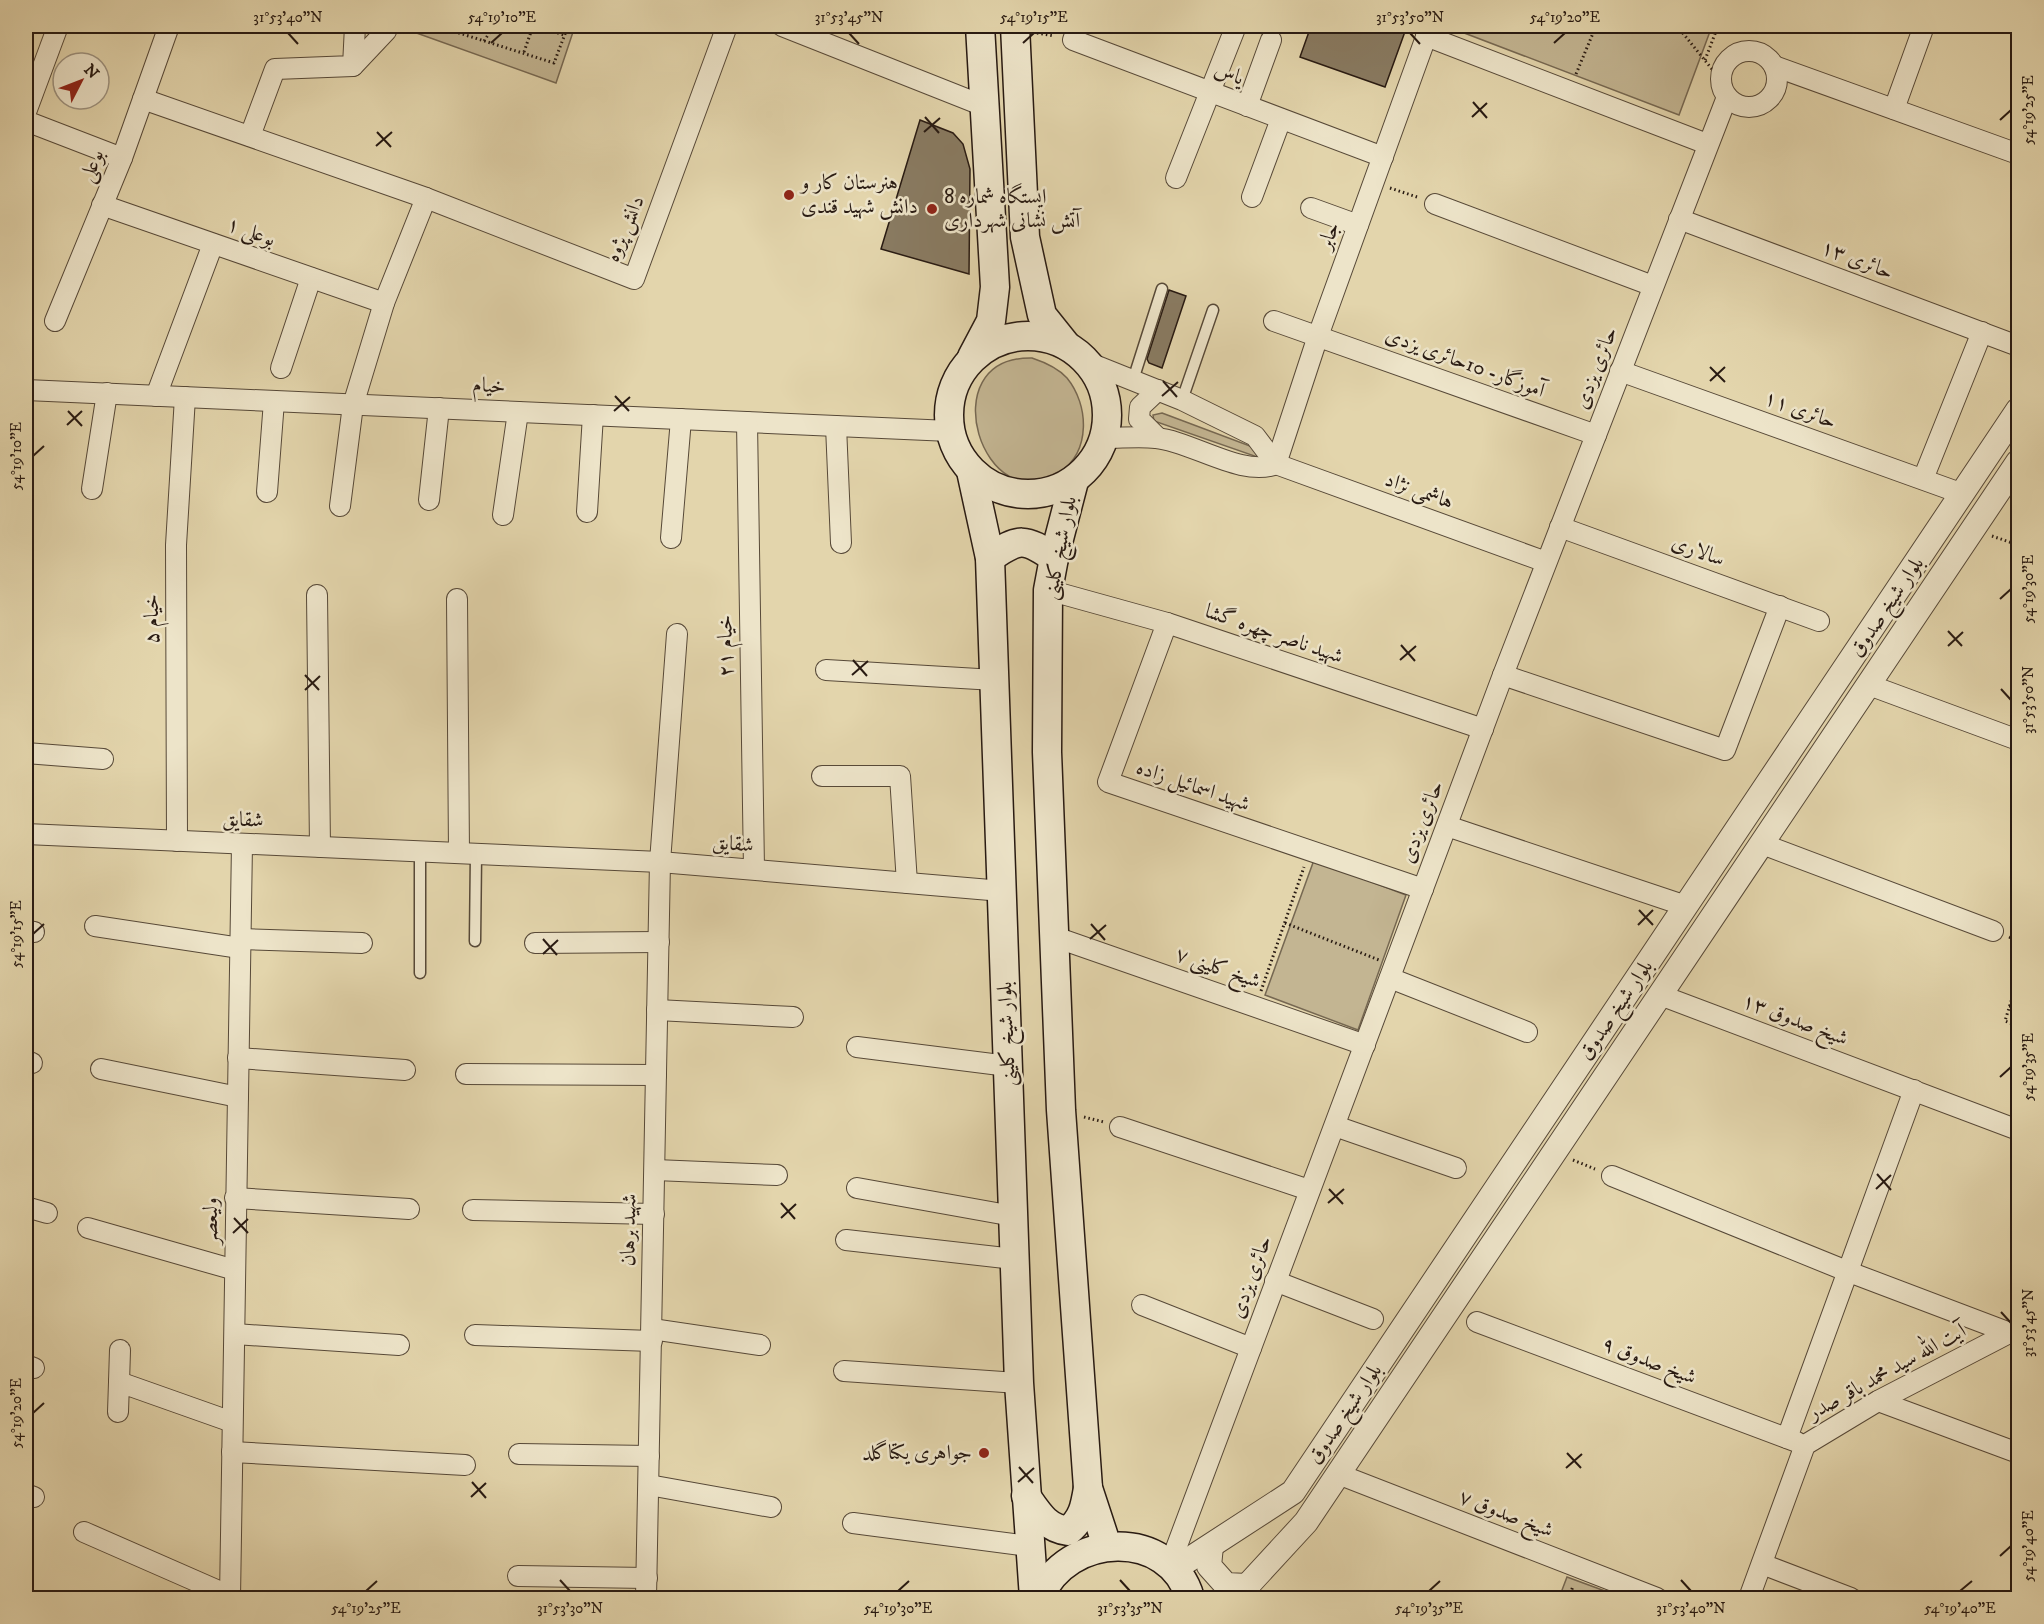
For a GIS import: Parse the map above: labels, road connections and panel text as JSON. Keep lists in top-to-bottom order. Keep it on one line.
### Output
{"streets":{"main road":["بلوار شیخ کلینی"],"street":["یاس","بوعلی","دانش پژوه","۱ بوعلی","جابر","حائری ۱۳","آموزگار- 10حائری یزدی","حائری یزدی","خیام","حائری ۱۱","هاشمی نژاد","سالاری","بلوار شیخ صدوق","خیام ۵","شهید ناصر چهره گشا","خیام ۲۱","شهید اسمائیل زاده","شقایق","شیخ کلینی ۷","شیخ صدوق ۱۳","ولیعصر","شهید برهان","شیخ صدوق ۹","آیت الله سید محمد باقر صدر","شیخ صدوق ۷"]},"crossings":[["یاس","جابر"],["بوعلی","۱ بوعلی"],["جابر","آموزگار- 10حائری یزدی"],["جابر","هاشمی نژاد"],["حائری ۱۳","حائری یزدی"],["آموزگار- 10حائری یزدی","حائری یزدی"],["حائری یزدی","حائری ۱۱"],["حائری یزدی","هاشمی نژاد"],["حائری یزدی","سالاری"],["حائری یزدی","بلوار شیخ صدوق"],["حائری یزدی","شهید ناصر چهره گشا"],["حائری یزدی","شهید اسمائیل زاده"],["حائری یزدی","شیخ کلینی ۷"],["خیام","بلوار شیخ کلینی"],["خیام","خیام ۵"],["خیام","خیام ۲۱"],["حائری ۱۱","بلوار شیخ صدوق"],["بلوار شیخ کلینی","شهید ناصر چهره گشا"],["بلوار شیخ کلینی","شقایق"],["بلوار شیخ کلینی","شیخ کلینی ۷"],["بلوار شیخ صدوق","شیخ صدوق ۱۳"],["بلوار شیخ صدوق","شیخ صدوق ۷"],["خیام ۵","شقایق"],["شهید ناصر چهره گشا","شهید اسمائیل زاده"],["خیام ۲۱","شقایق"],["شقایق","ولیعصر"],["شقایق","شهید برهان"],["شیخ صدوق ۹","آیت الله سید محمد باقر صدر"]],"places":["هنرستان کار و دانش شهید قندی","ایستگاه شماره 8 آتش نشانی شهرداری","جواهری یکتاگلد"],"north":"top right","coordinates":["31°53'40\"N","54°19'10\"E","31°53'45\"N","54°19'15\"E","31°53'50\"N","54°19'20\"E","54°19'25\"E","54°19'30\"E","54°19'35\"E","54°19'40\"E","31°53'30\"N","31°53'35\"N"]}
